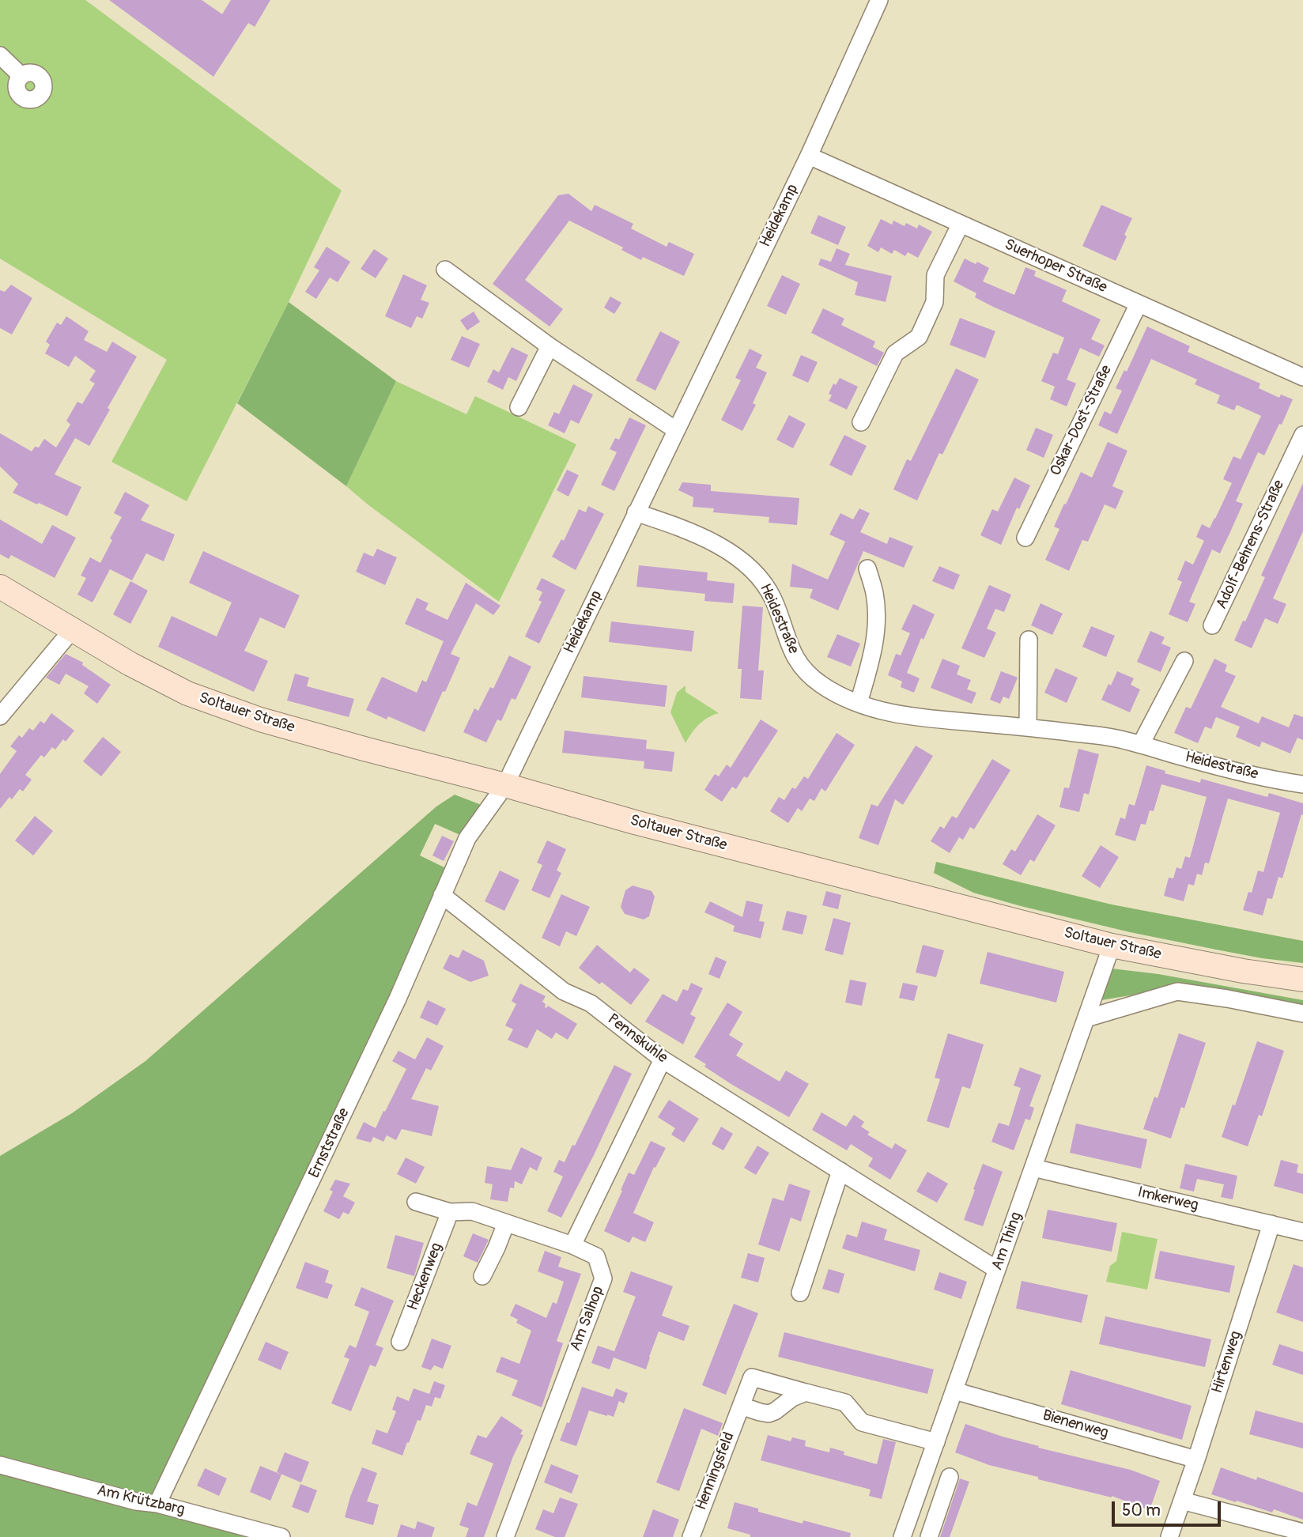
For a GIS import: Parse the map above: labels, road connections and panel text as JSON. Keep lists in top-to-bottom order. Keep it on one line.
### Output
{"streets":{"main road":["Soltauer Straße"],"street":["Heidekamp","Suerhoper Straße","Oskar-Dost-Straße","Adolf-Behrens-Straße","Heidestraße","Pennskuhle","Ernststraße","Imkerweg","Am Thing","Heckenweg","Am Salhop","Hirtenweg","Bienenweg","Henningsfeld","Am Krützbarg"]},"crossings":[["Heidekamp","Suerhoper Straße"],["Heidekamp","Heidestraße"],["Heidekamp","Soltauer Straße"],["Heidekamp","Ernststraße"],["Suerhoper Straße","Oskar-Dost-Straße"],["Soltauer Straße","Ernststraße"],["Soltauer Straße","Am Thing"],["Pennskuhle","Ernststraße"],["Pennskuhle","Am Thing"],["Ernststraße","Am Krützbarg"],["Imkerweg","Am Thing"],["Imkerweg","Hirtenweg"],["Am Thing","Bienenweg"],["Am Thing","Henningsfeld"],["Hirtenweg","Bienenweg"]],"scale_bar":"50 m"}
